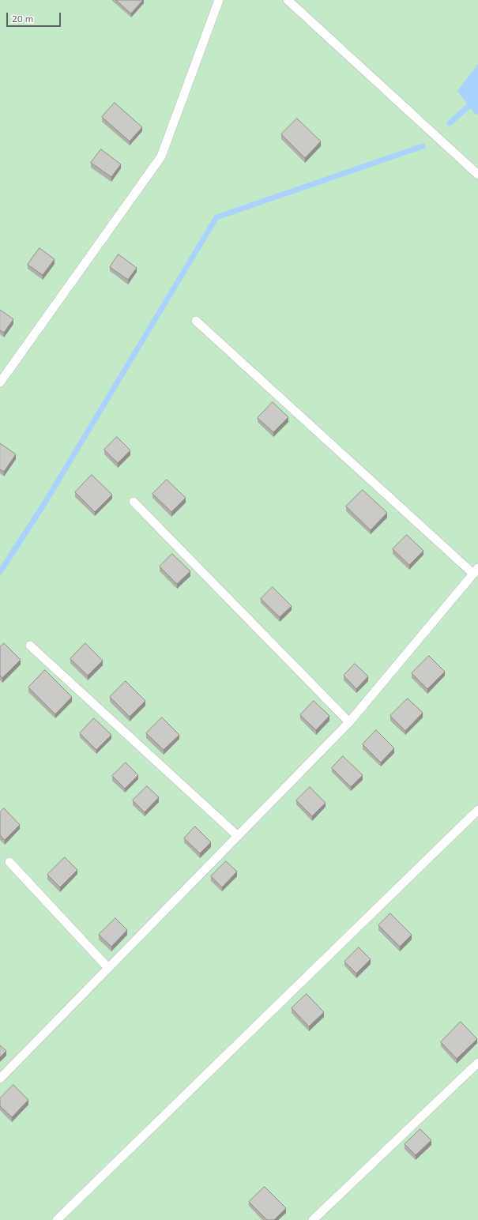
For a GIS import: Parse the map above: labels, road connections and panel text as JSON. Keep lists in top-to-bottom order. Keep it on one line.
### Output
{"scale_bar":"20 m"}
